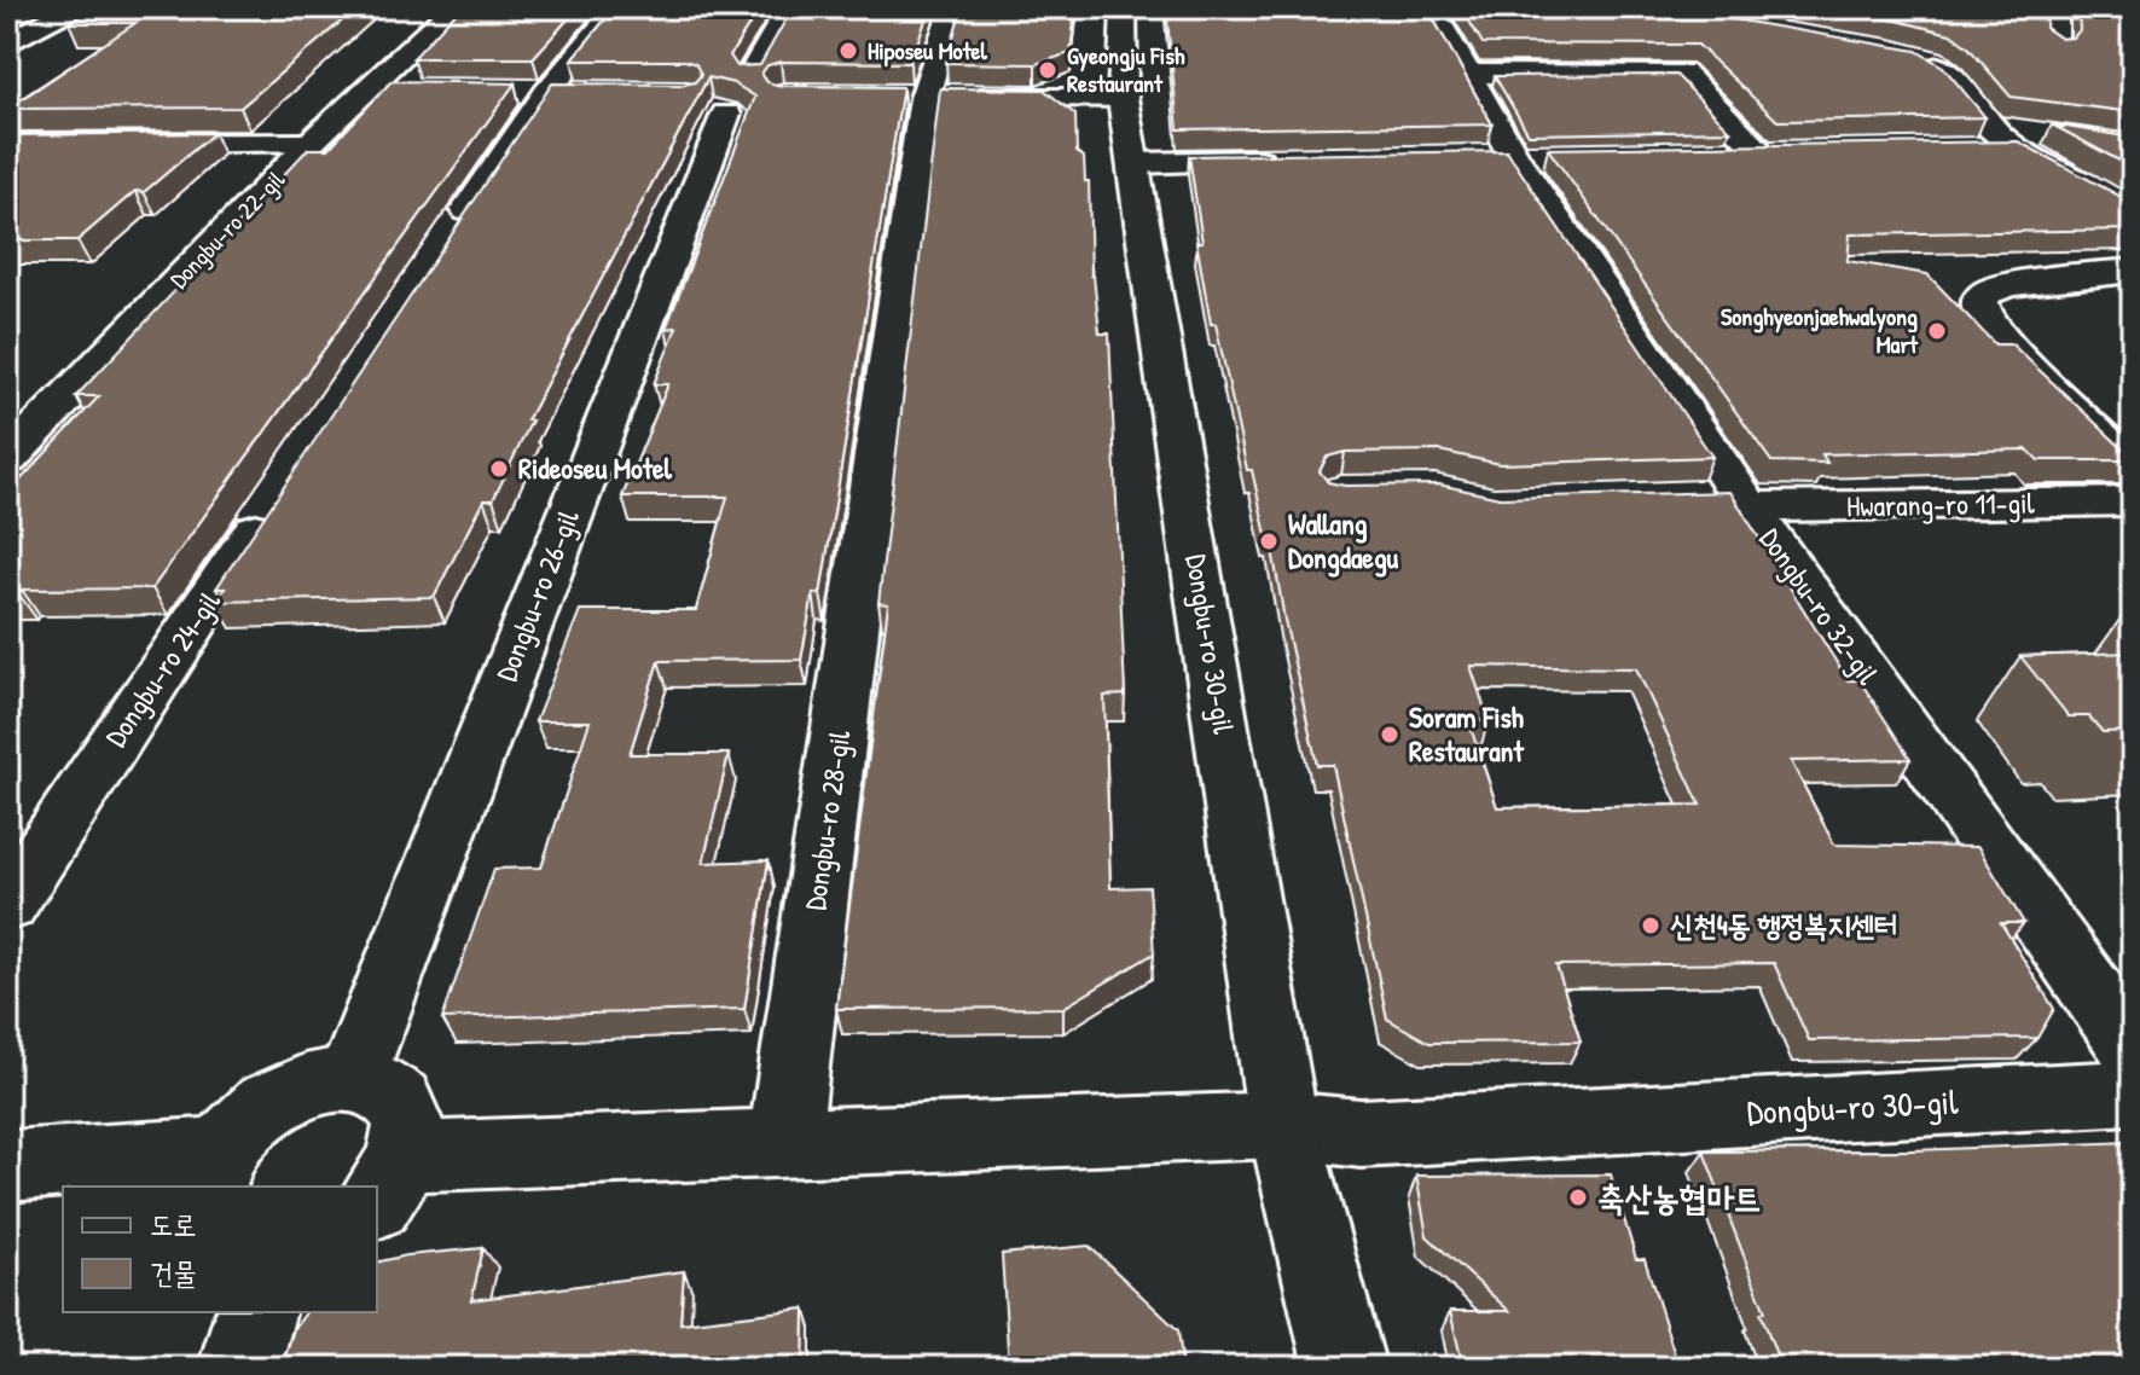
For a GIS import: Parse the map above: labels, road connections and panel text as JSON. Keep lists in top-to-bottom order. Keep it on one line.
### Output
{"streets":{"street":["Dongbu-ro 22-gil","Hwarang-ro 11-gil","Dongbu-ro 26-gil","Dongbu-ro 32-gil","Dongbu-ro 30-gil","Dongbu-ro 24-gil","Dongbu-ro 28-gil"]},"crossings":[["Hwarang-ro 11-gil","Dongbu-ro 32-gil"]],"places":["Hiposeu Motel","Gyeongju Fish Restaurant","Songhyeonjaehwalyong Mart","Rideoseu Motel","Wallang Dongdaegu","Soram Fish Restaurant","신천4동 행정복지센터","축산농협마트"],"legend":["도로","건물"]}
